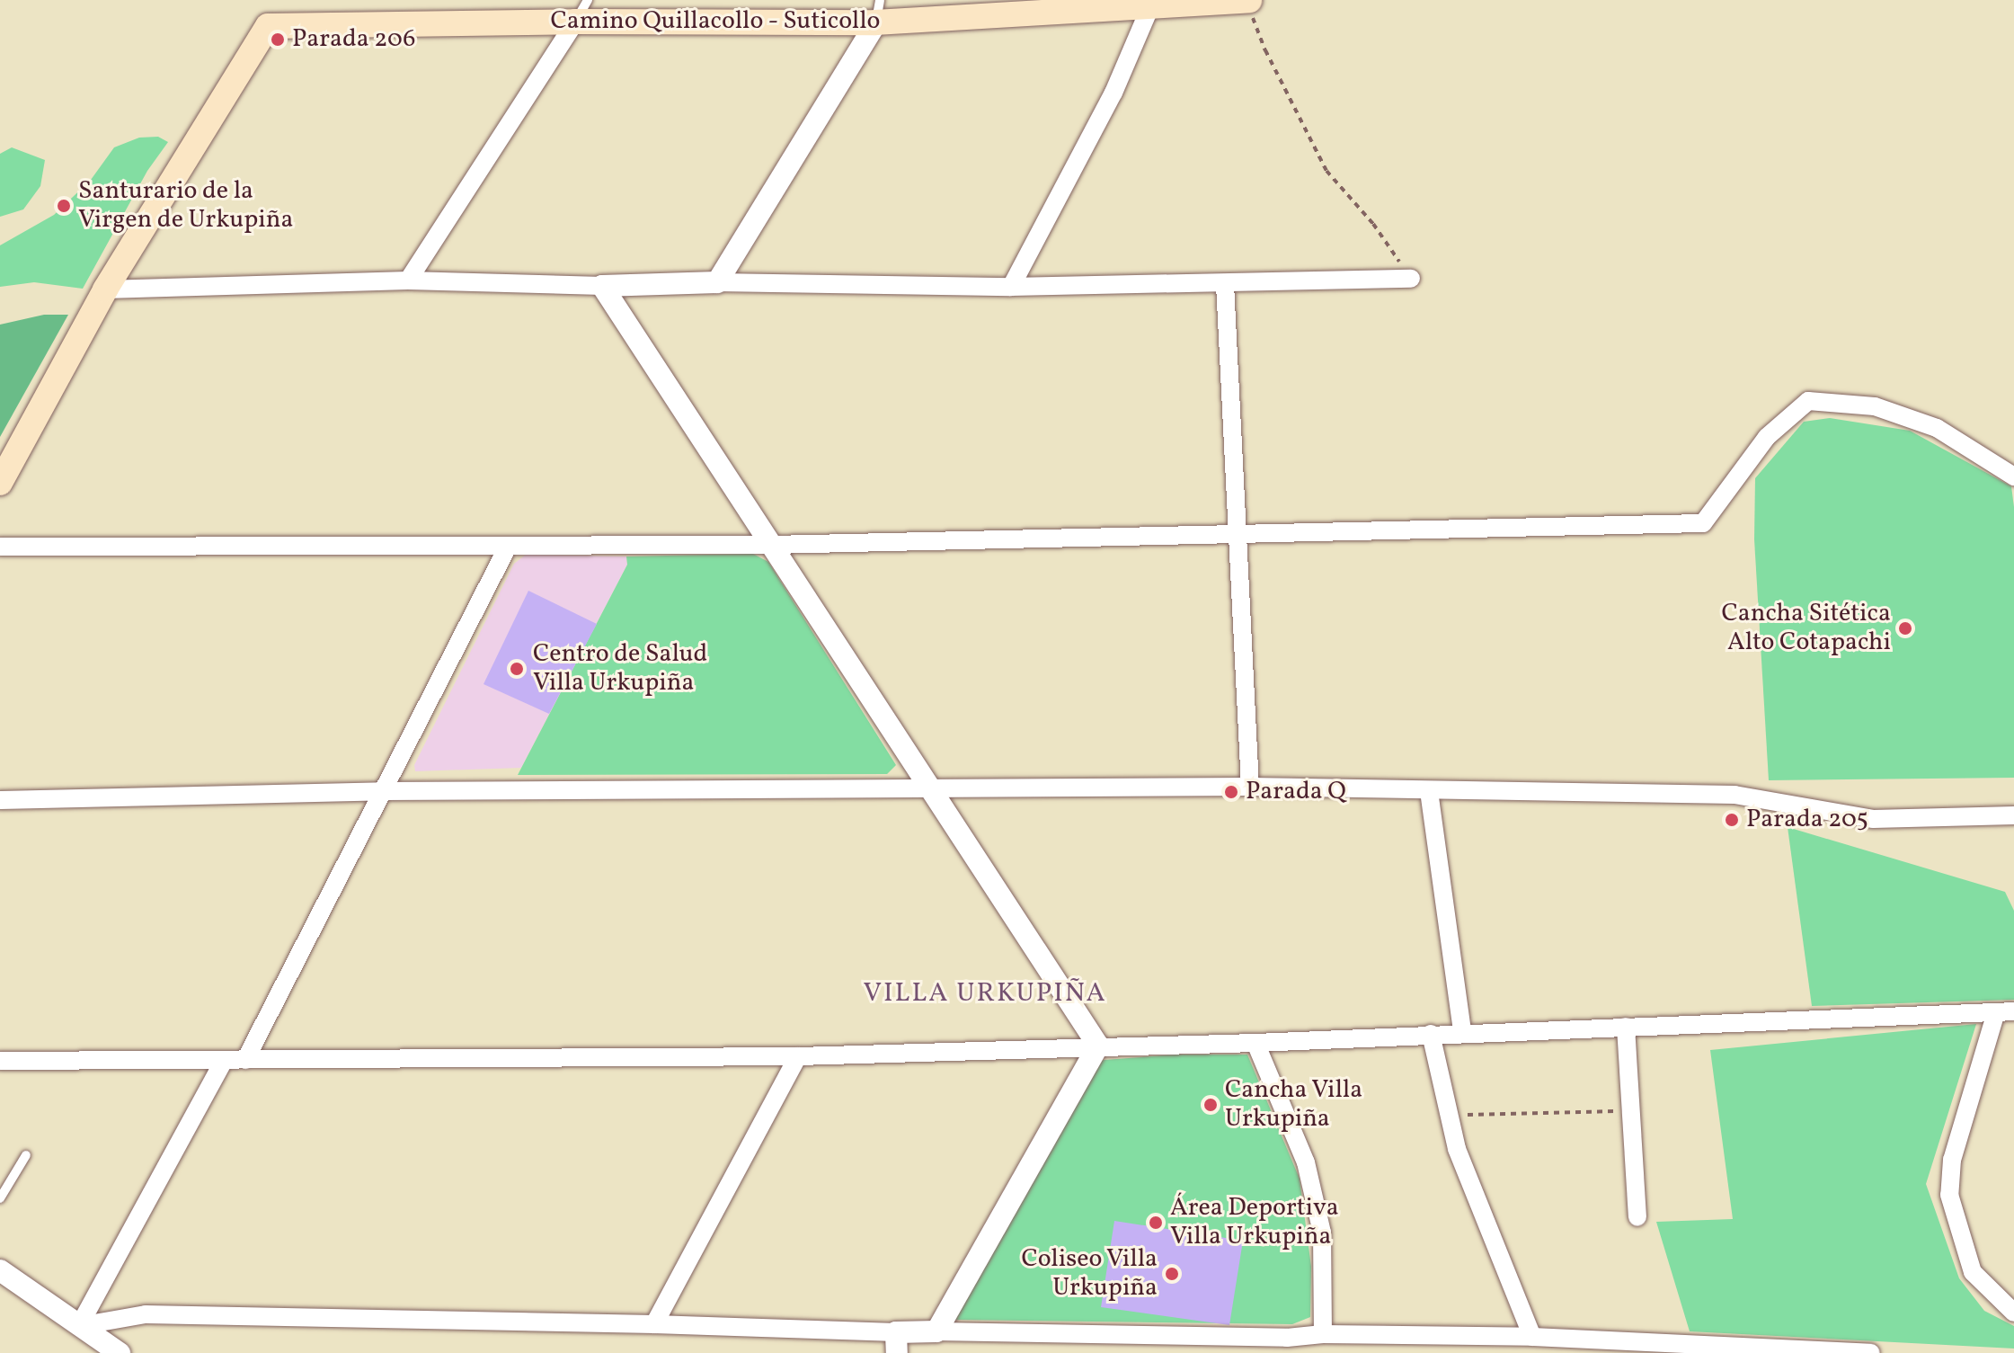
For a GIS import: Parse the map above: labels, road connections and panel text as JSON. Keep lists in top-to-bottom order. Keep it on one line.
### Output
{"streets":{"main road":["Camino Quillacollo - Suticollo"]},"districts":["VILLA URKUPIÑA"],"places":["Parada 206","Santurario de la Virgen de Urkupiña","Cancha Sitética Alto Cotapachi","Centro de Salud Villa Urkupiña","Parada Q","Parada 205","Cancha Villa Urkupiña","Área Deportiva Villa Urkupiña","Coliseo Villa Urkupiña"]}
